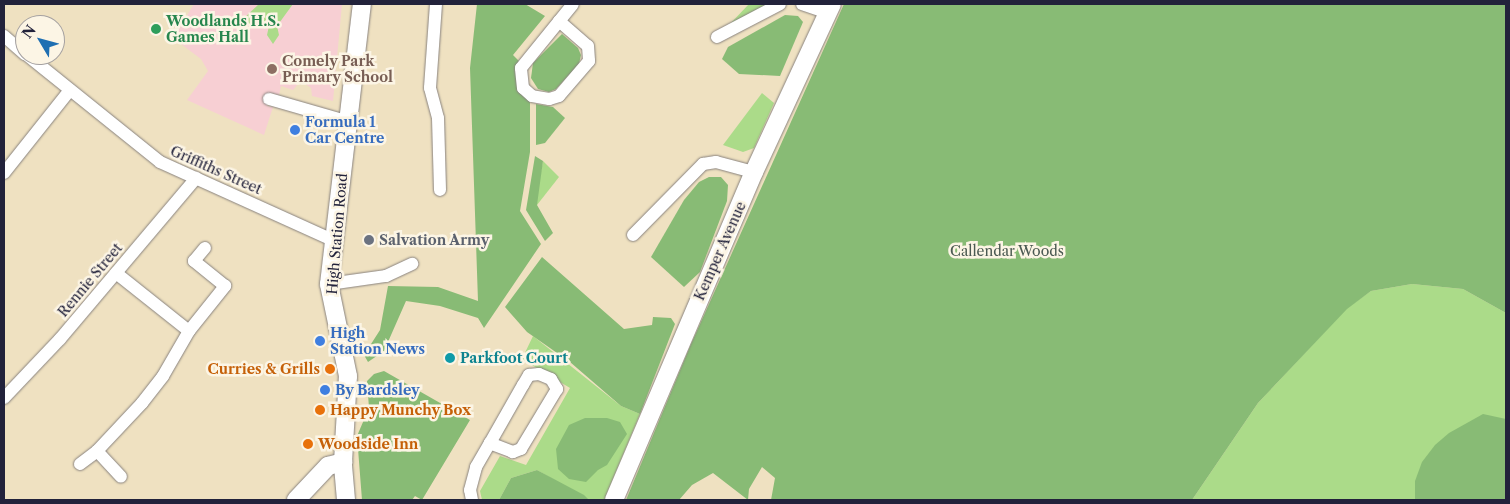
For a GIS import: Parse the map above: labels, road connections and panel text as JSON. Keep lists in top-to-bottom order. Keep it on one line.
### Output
{"streets":{"street":["Griffiths Street","High Station Road","Kemper Avenue","Rennie Street"]},"crossings":[["Griffiths Street","High Station Road"],["Griffiths Street","Rennie Street"]],"parks":["Callendar Woods"],"places":["Woodlands H.S. Games Hall","Comely Park Primary School","Formula 1 Car Centre","Salvation Army","High Station News","Parkfoot Court","Curries & Grills","By Bardsley","Happy Munchy Box","Woodside Inn"],"north":"top left"}
